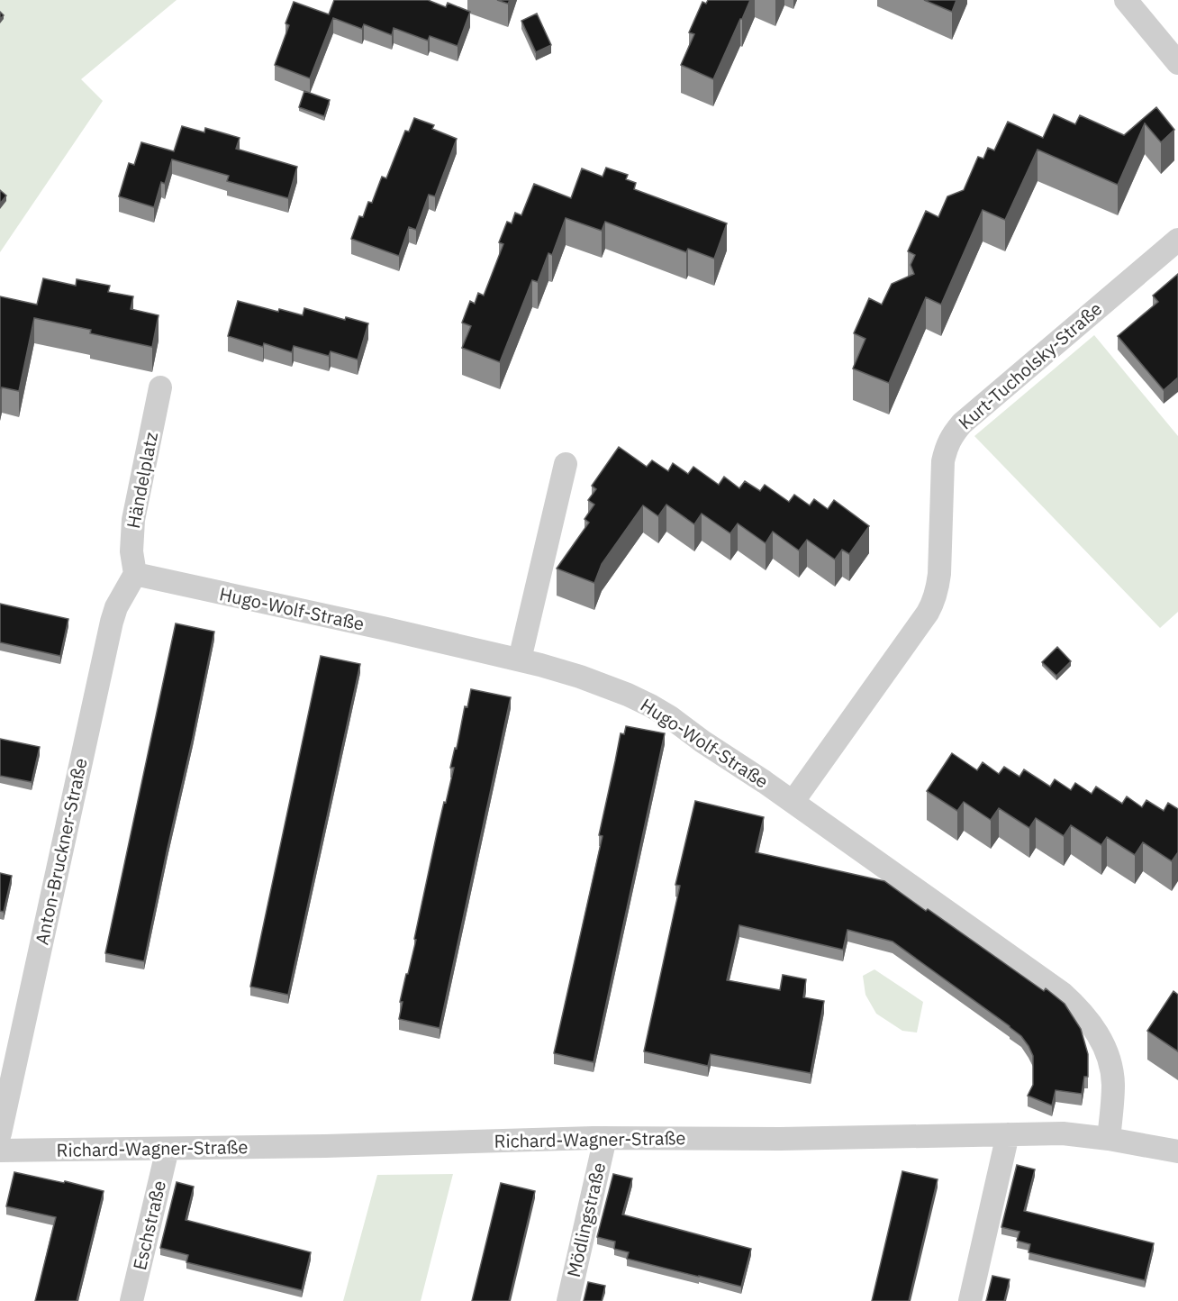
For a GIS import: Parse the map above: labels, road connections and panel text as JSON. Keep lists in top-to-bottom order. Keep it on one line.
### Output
{"streets":{"street":["Kurt-Tucholsky-Straße","Händelplatz","Hugo-Wolf-Straße","Anton-Bruckner-Straße","Richard-Wagner-Straße","Mödlingstraße","Eschstraße"]},"crossings":[["Kurt-Tucholsky-Straße","Hugo-Wolf-Straße"],["Händelplatz","Hugo-Wolf-Straße"],["Händelplatz","Anton-Bruckner-Straße"],["Hugo-Wolf-Straße","Anton-Bruckner-Straße"],["Hugo-Wolf-Straße","Richard-Wagner-Straße"],["Richard-Wagner-Straße","Mödlingstraße"],["Richard-Wagner-Straße","Eschstraße"]]}
